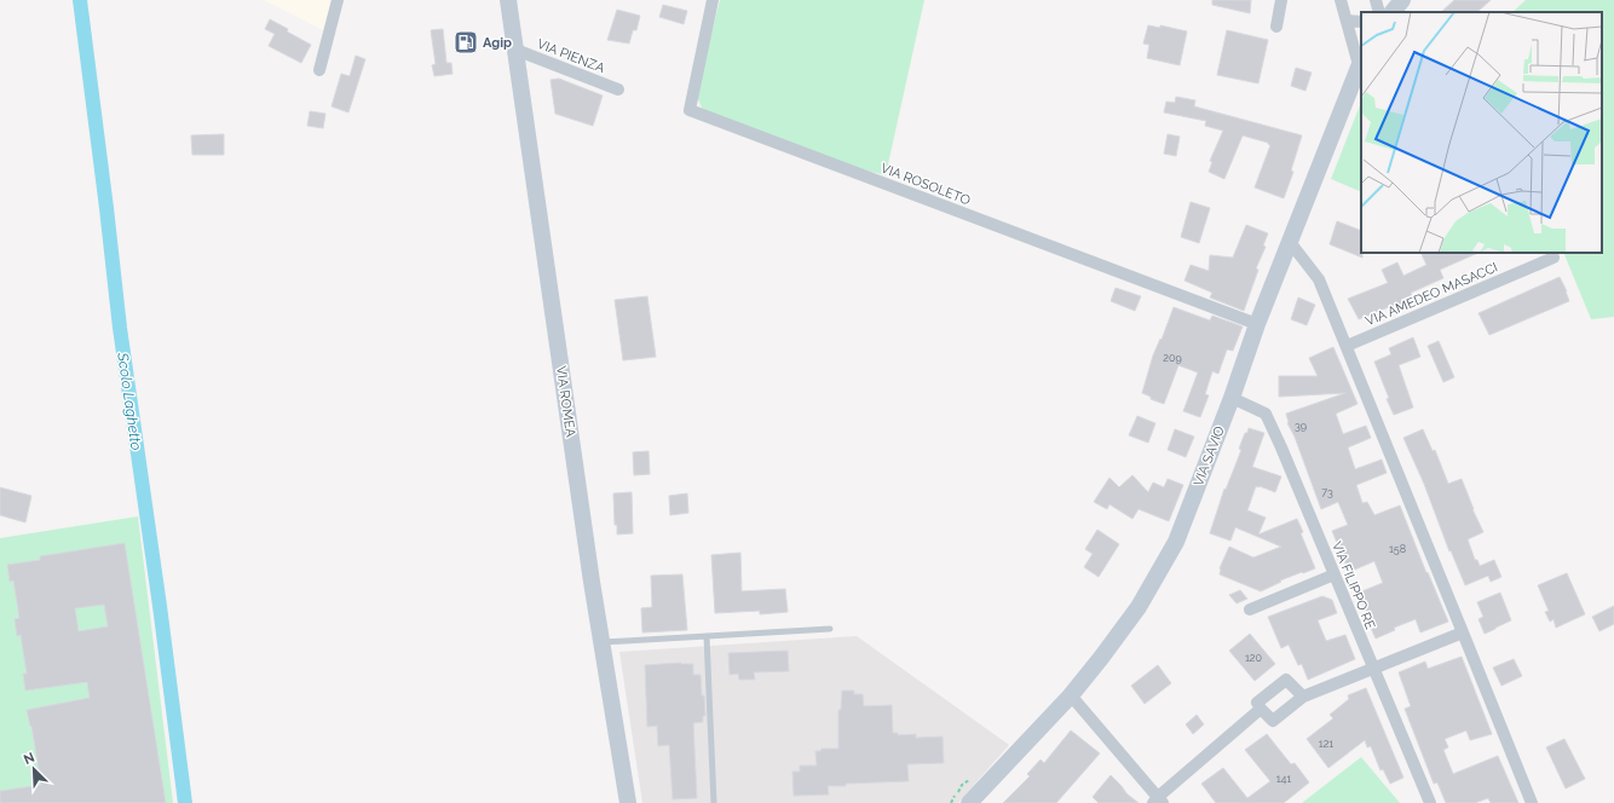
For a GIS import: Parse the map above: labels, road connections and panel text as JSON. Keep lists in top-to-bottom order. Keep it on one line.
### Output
{"streets":{"street":["VIA PIENZA","VIA ROSOLETO","VIA AMEDEO MASACCI","VIA ROMEA","VIA SAVIO","VIA FILIPPO RE"]},"crossings":[["VIA PIENZA","VIA ROMEA"],["VIA ROSOLETO","VIA SAVIO"],["VIA SAVIO","VIA FILIPPO RE"]],"water":["Scolo Laghetto"],"places":{"fuel station":["Agip"]},"house_numbers":["209","39","73","158","120","121","141"],"north":"top left"}
